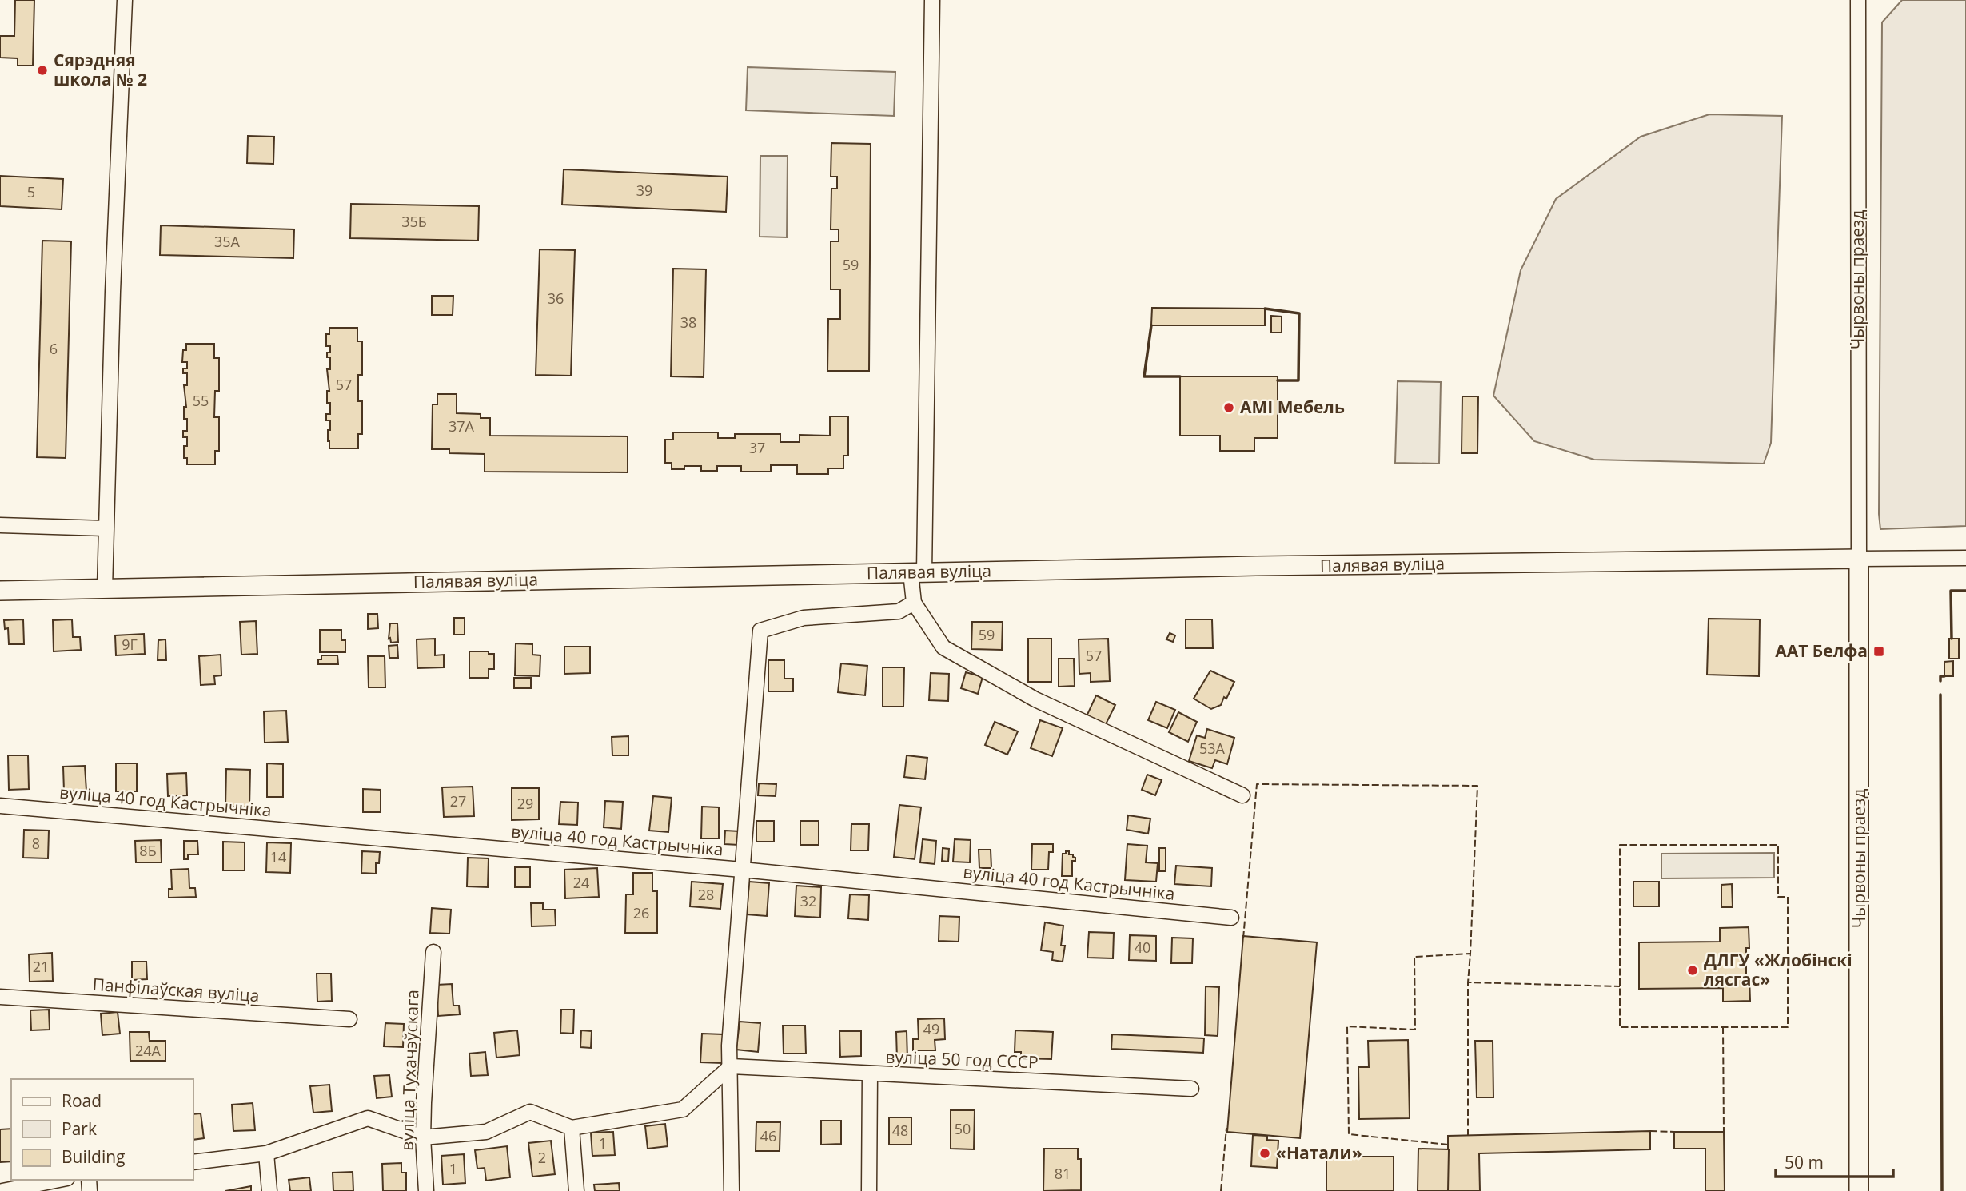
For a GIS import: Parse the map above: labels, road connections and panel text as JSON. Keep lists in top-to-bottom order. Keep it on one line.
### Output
{"streets":{"street":["Чырвоны праезд","Палявая вуліца","вуліца 40 год Кастрычніка","Панфілаўская вуліца","вуліца 50 год СССР","вуліца Тухачэўскага"]},"crossings":[["Чырвоны праезд","Палявая вуліца"]],"places":{"other":["Сярэдняя школа № 2","AMI Мебель","ДЛГУ «Жлобінскі лясгас»","«Натали»"],"transit":["ААТ Белфа"]},"house_numbers":["39","5","35Б","35А","59","36","38","6","57","55","37А","37","59","9Г","57","53А","27","29","8","8Б","14","24","28","32","26","40","21","49","24А","50","48","46","1","2","1","81"],"legend":["Road","Park","Building"],"scale_bar":"50 m"}
